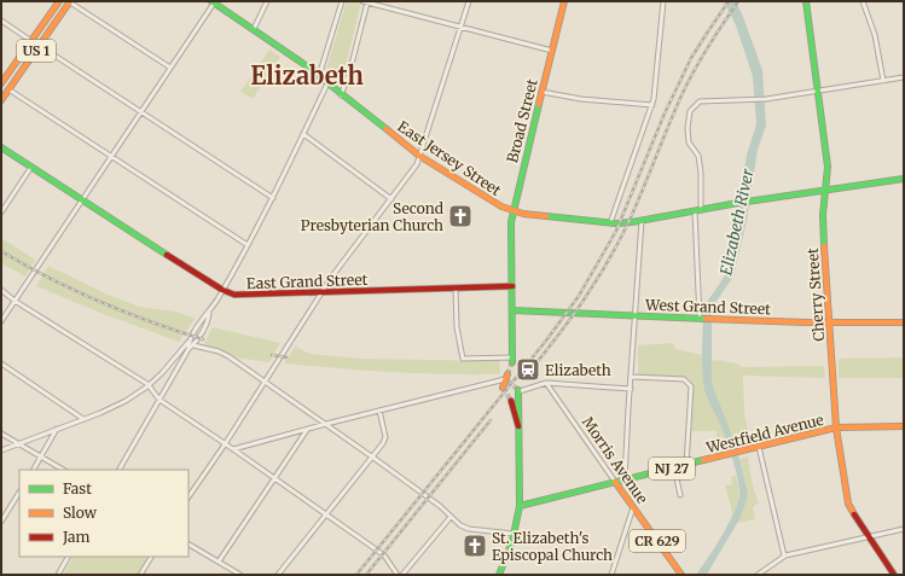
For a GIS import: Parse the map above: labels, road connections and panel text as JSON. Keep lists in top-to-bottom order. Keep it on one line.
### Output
{"streets":{"main road":["US 1","Broad Street","East Jersey Street","East Grand Street","Cherry Street","West Grand Street","Westfield Avenue","Morris Avenue","NJ 27","CR 629"]},"crossings":[["Broad Street","East Jersey Street"],["Broad Street","East Grand Street"],["Broad Street","West Grand Street"],["East Jersey Street","Cherry Street"],["Cherry Street","West Grand Street"],["Cherry Street","Westfield Avenue"],["Westfield Avenue","Morris Avenue"]],"districts":["Elizabeth"],"water":["Elizabeth River"],"places":{"church":["Second Presbyterian Church","St. Elizabeth's Episcopal Church"],"station":["Elizabeth"]},"legend":["Fast","Slow","Jam"]}
